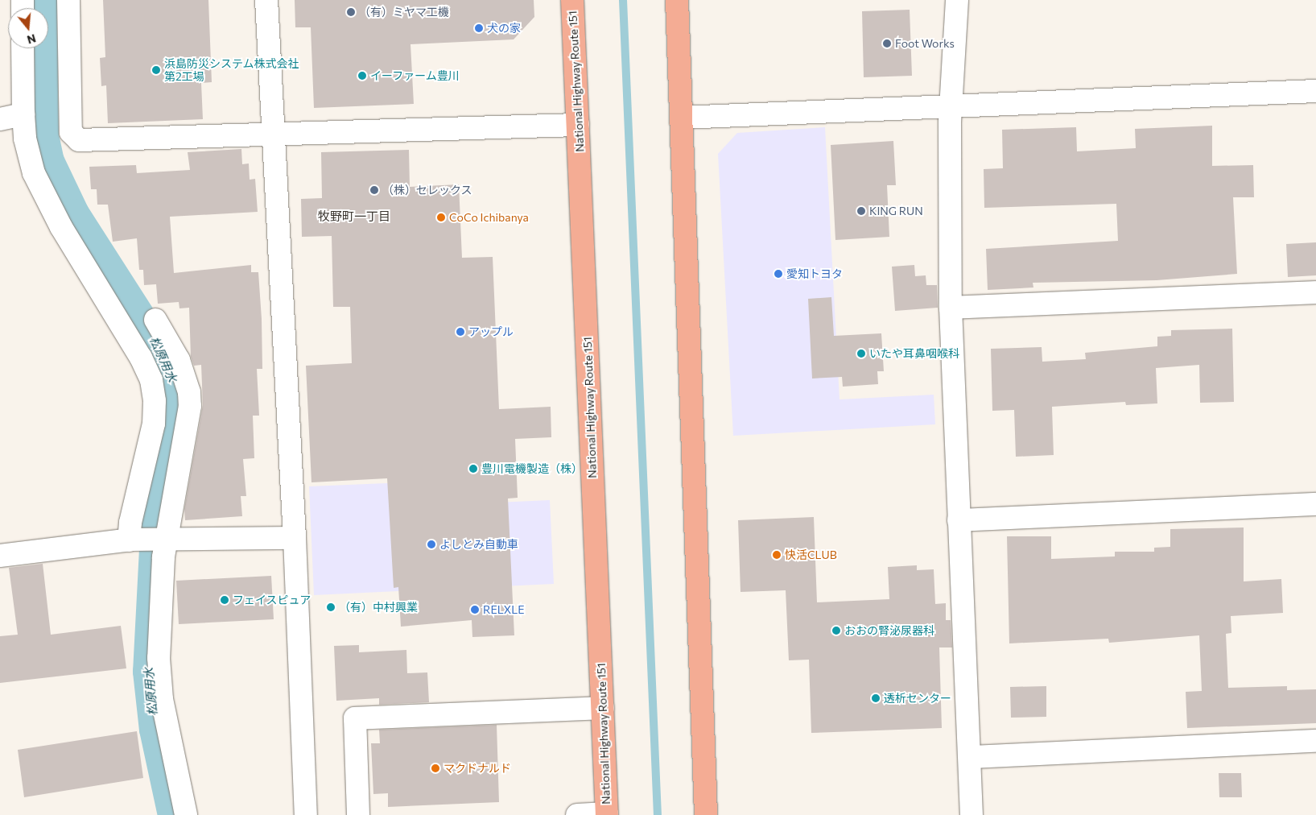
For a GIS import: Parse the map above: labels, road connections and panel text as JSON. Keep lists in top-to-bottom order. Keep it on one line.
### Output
{"streets":{"highway":["National Highway Route 151"]},"districts":["牧野町一丁目"],"water":["松原用水"],"places":["（有）ミヤマ工機","犬の家","Foot Works","浜島防災システム株式会社 第2工場","イーファーム豊川","（株）セレックス","KING RUN","CoCo Ichibanya","愛知トヨタ","アップル","いたや耳鼻咽喉科","豊川電機製造（株）","よしとみ自動車","快活CLUB","フェイスピュア","（有）中村興業","RELXLE","おおの腎泌尿器科","透析センター","マクドナルド"],"north":"bottom"}
